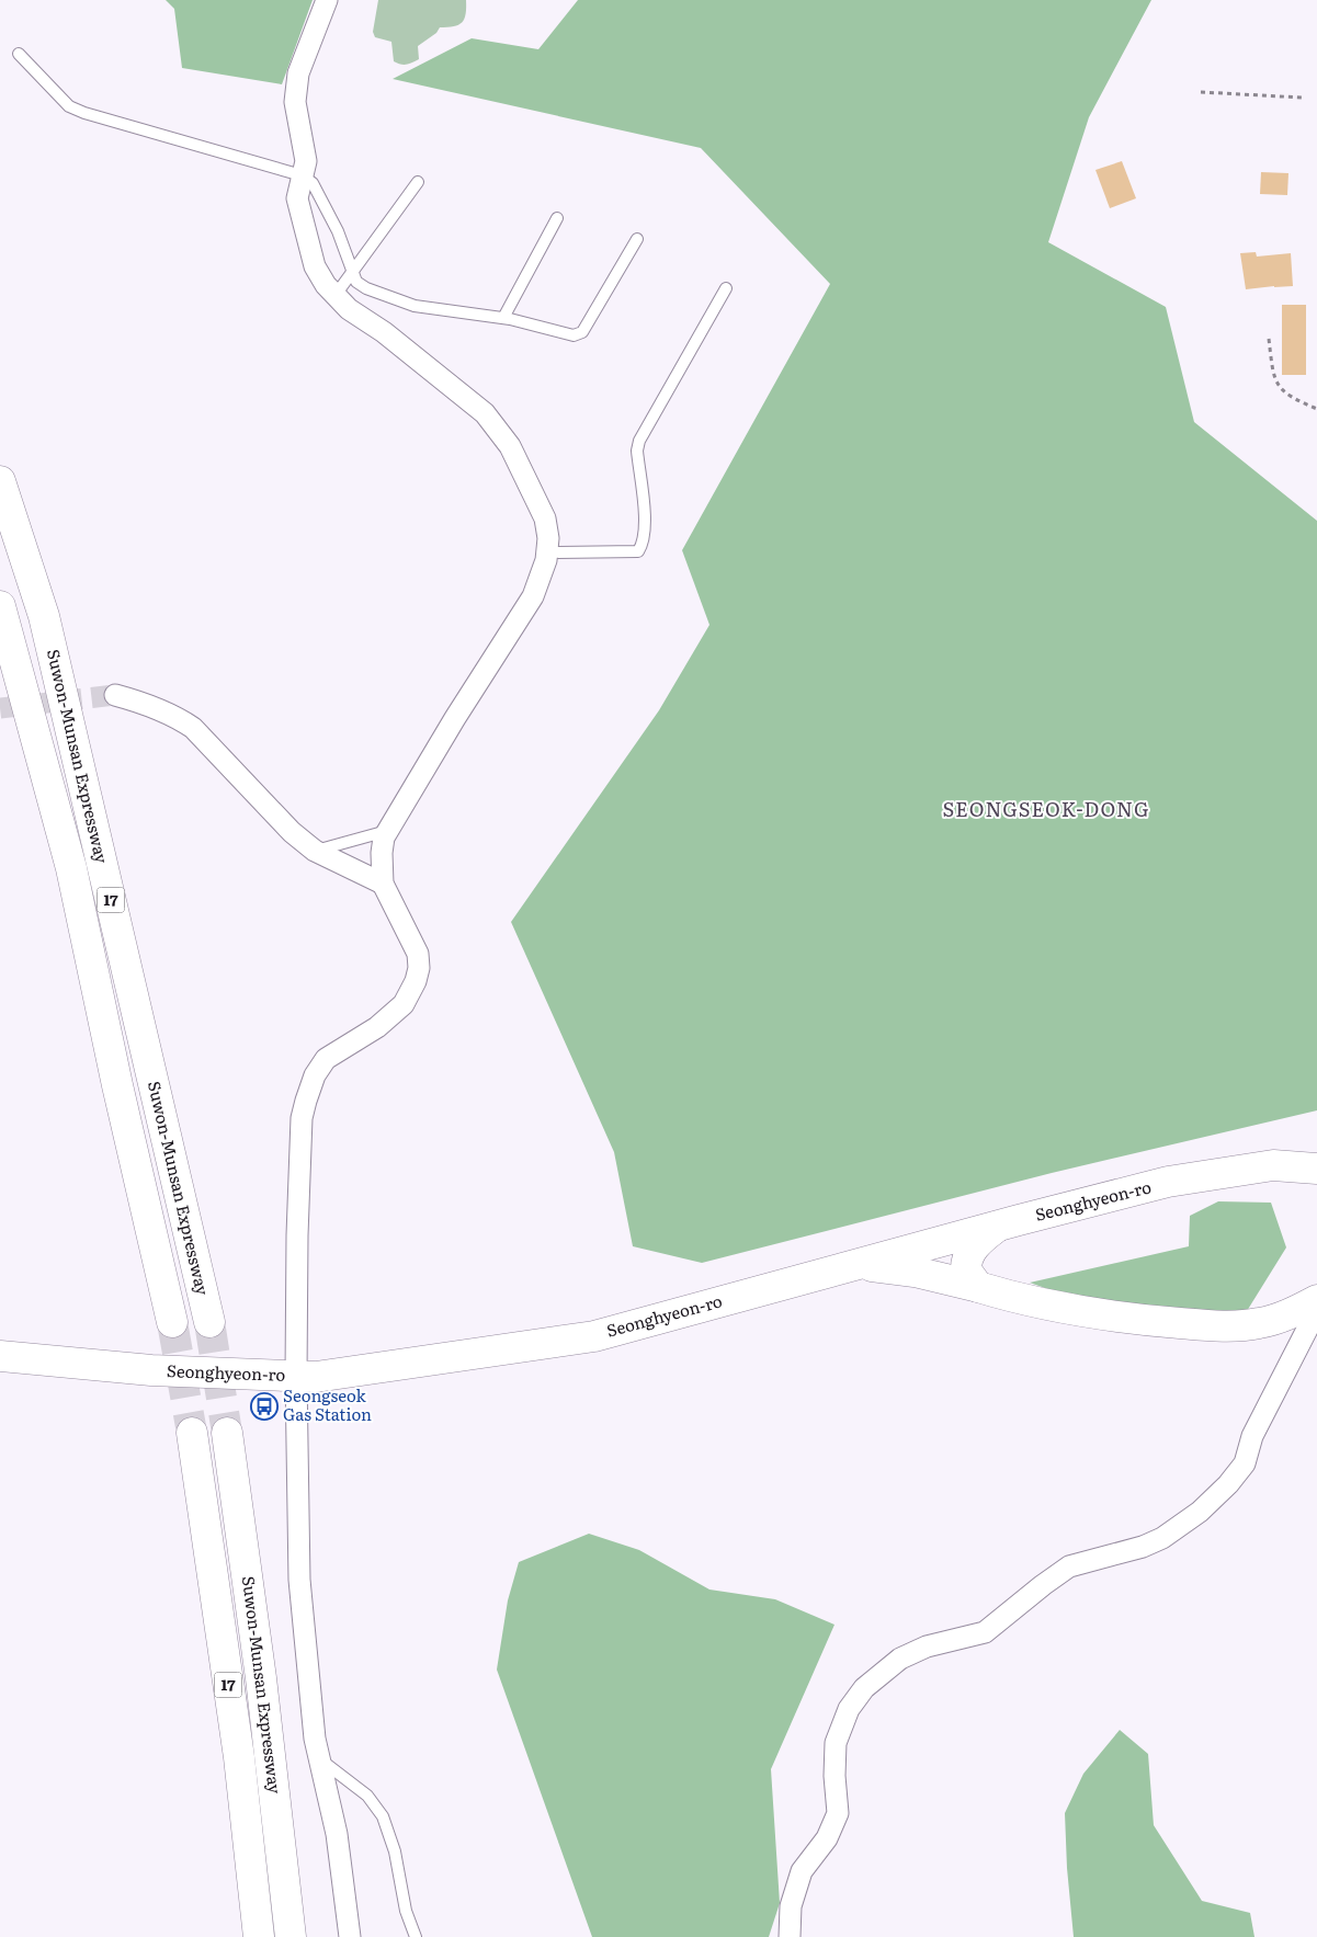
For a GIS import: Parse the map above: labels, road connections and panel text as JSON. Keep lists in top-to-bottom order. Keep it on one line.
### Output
{"streets":{"main road":["Suwon-Munsan Expressway","17","Seonghyeon-ro"]},"districts":["SEONGSEOK-DONG"],"places":{"bus stop":["Seongseok Gas Station"]}}
